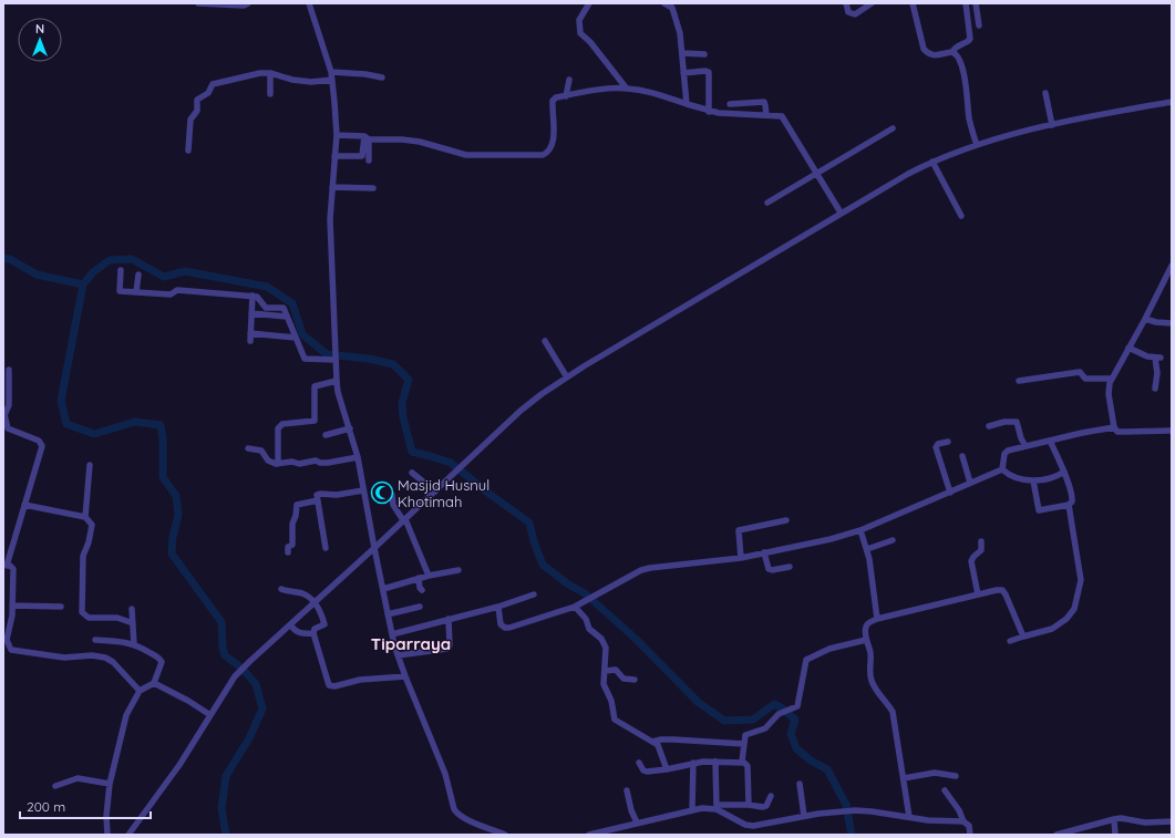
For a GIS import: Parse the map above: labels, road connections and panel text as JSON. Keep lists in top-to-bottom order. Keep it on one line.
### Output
{"districts":["Tiparraya"],"places":{"mosque":["Masjid Husnul Khotimah"]},"scale_bar":"200 m","north":"top"}
